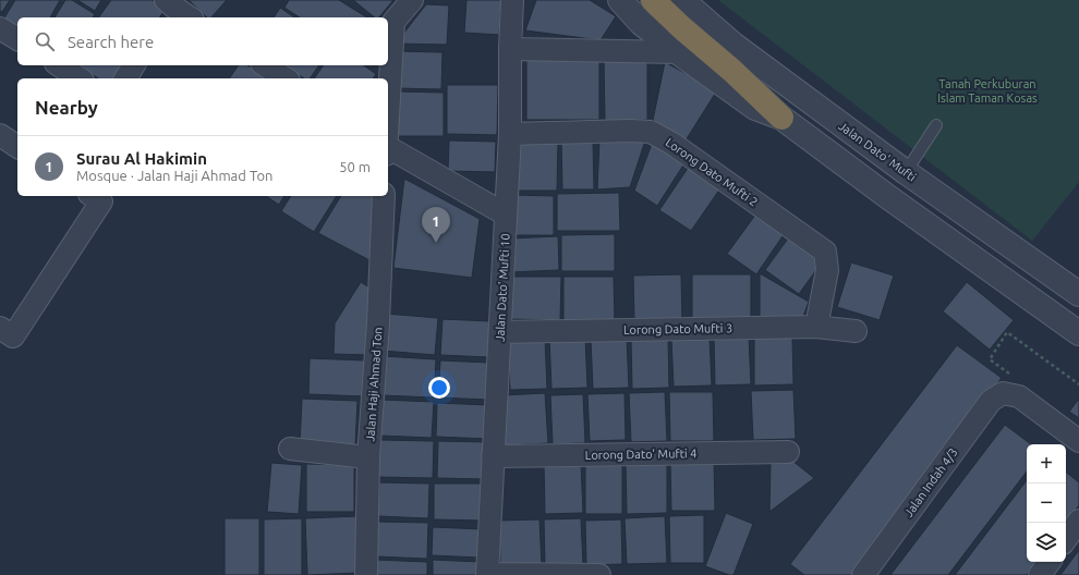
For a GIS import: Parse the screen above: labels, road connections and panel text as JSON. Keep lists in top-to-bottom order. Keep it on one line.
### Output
{"streets":{"street":["Jalan Dato' Mufti","Lorong Dato Mufti 2","Jalan Dato' Mufti 10","Lorong Dato Mufti 3","Jalan Haji Ahmad Ton","Lorong Dato' Mufti 4","Jalan Indah 4/3"]},"crossings":[["Lorong Dato Mufti 2","Jalan Dato' Mufti 10"],["Lorong Dato Mufti 2","Lorong Dato Mufti 3"],["Jalan Dato' Mufti 10","Lorong Dato Mufti 3"],["Jalan Dato' Mufti 10","Lorong Dato' Mufti 4"]],"parks":["Tanah Perkuburan Islam Taman Kosas"],"page":{"search":"Search here","heading":"Nearby","list":[{"mark":"1","name":"Surau Al Hakimin","note":"Mosque · Jalan Haji Ahmad Ton","value":"50 m"}],"pins":"1","map_buttons":["+","−"]}}
